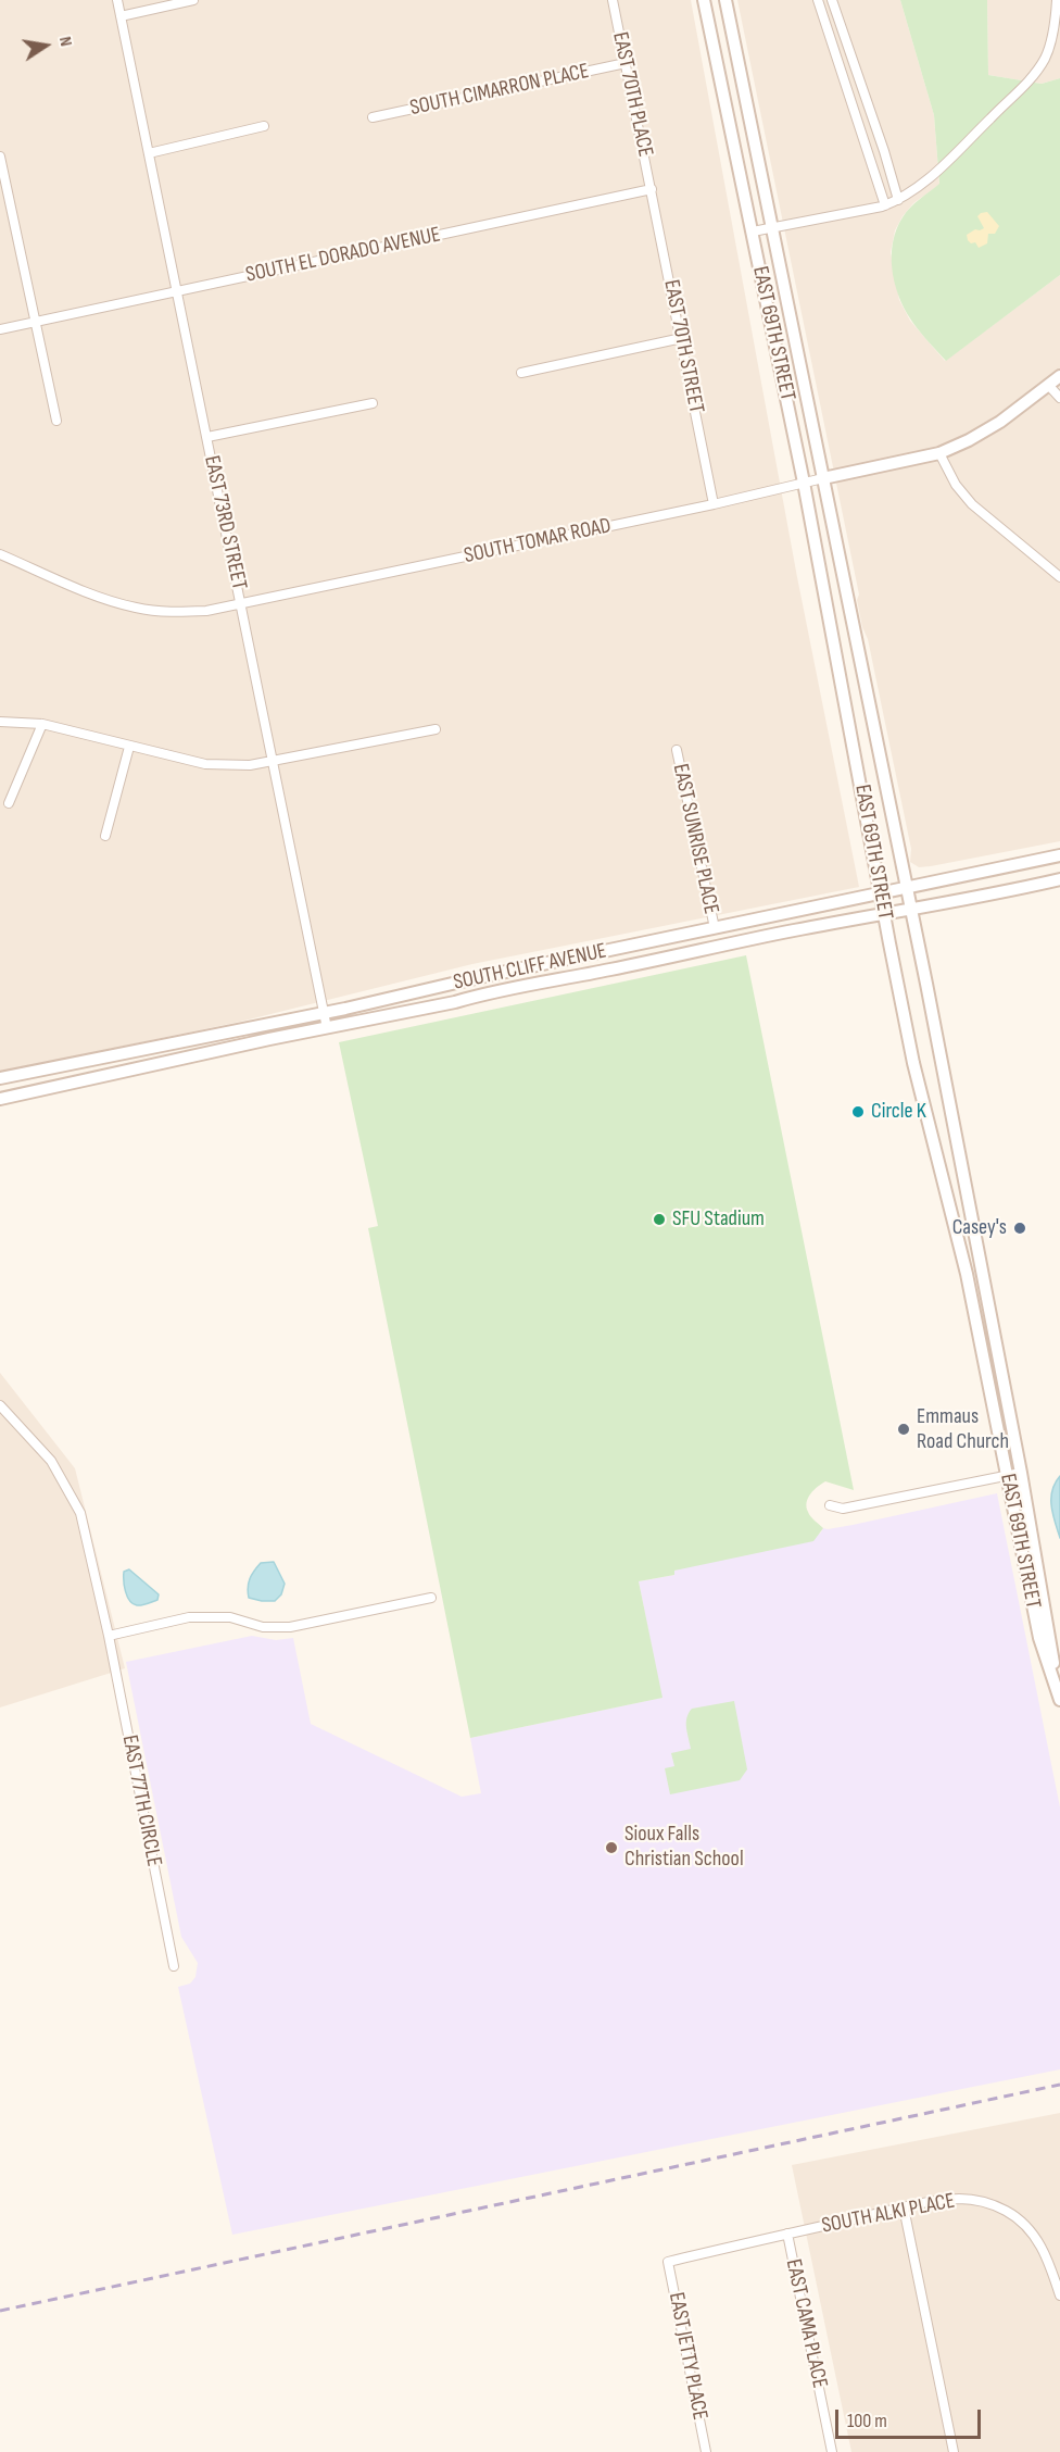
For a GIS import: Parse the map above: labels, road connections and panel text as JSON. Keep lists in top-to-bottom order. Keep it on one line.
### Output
{"streets":{"main road":["EAST 69TH STREET","SOUTH TOMAR ROAD","SOUTH CLIFF AVENUE"],"street":["SOUTH CIMARRON PLACE","EAST 70TH PLACE","SOUTH EL DORADO AVENUE","EAST 70TH STREET","EAST 73RD STREET","EAST SUNRISE PLACE","EAST 77TH CIRCLE","SOUTH ALKI PLACE","EAST CAMA PLACE","EAST JETTY PLACE"]},"crossings":[["SOUTH CIMARRON PLACE","EAST 70TH PLACE"],["EAST 70TH PLACE","SOUTH EL DORADO AVENUE"],["EAST 70TH PLACE","EAST 70TH STREET"],["SOUTH EL DORADO AVENUE","EAST 70TH STREET"],["SOUTH EL DORADO AVENUE","EAST 73RD STREET"],["EAST 69TH STREET","SOUTH TOMAR ROAD"],["EAST 69TH STREET","SOUTH CLIFF AVENUE"],["EAST 70TH STREET","SOUTH TOMAR ROAD"],["EAST 73RD STREET","SOUTH TOMAR ROAD"],["EAST 73RD STREET","SOUTH CLIFF AVENUE"],["EAST SUNRISE PLACE","SOUTH CLIFF AVENUE"],["SOUTH ALKI PLACE","EAST CAMA PLACE"],["SOUTH ALKI PLACE","EAST JETTY PLACE"]],"places":["Circle K","SFU Stadium","Casey's","Emmaus Road Church","Sioux Falls Christian School"],"scale_bar":"100 m","north":"right"}
